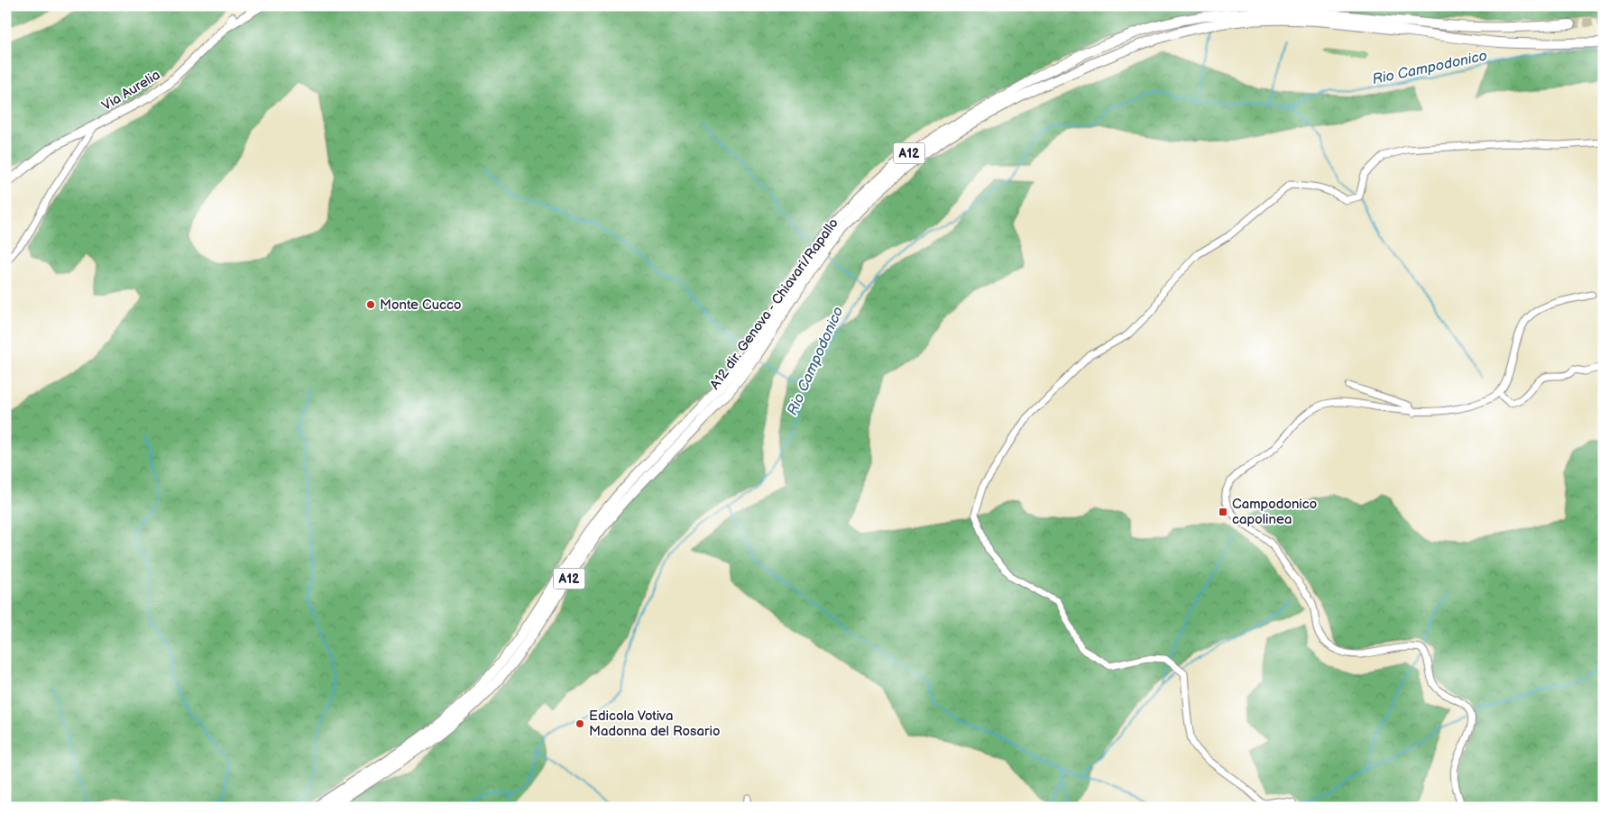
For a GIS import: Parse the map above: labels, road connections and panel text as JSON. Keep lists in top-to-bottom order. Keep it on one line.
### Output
{"streets":{"highway":["A12","A12 dir. Genova - Chiavari/Rapallo"],"main road":["Via Aurelia"]},"crossings":[["A12","A12 dir. Genova - Chiavari/Rapallo"]],"water":["Rio Campodonico"],"places":{"other":["Monte Cucco","Edicola Votiva Madonna del Rosario"],"transit":["Campodonico capolinea"]}}
